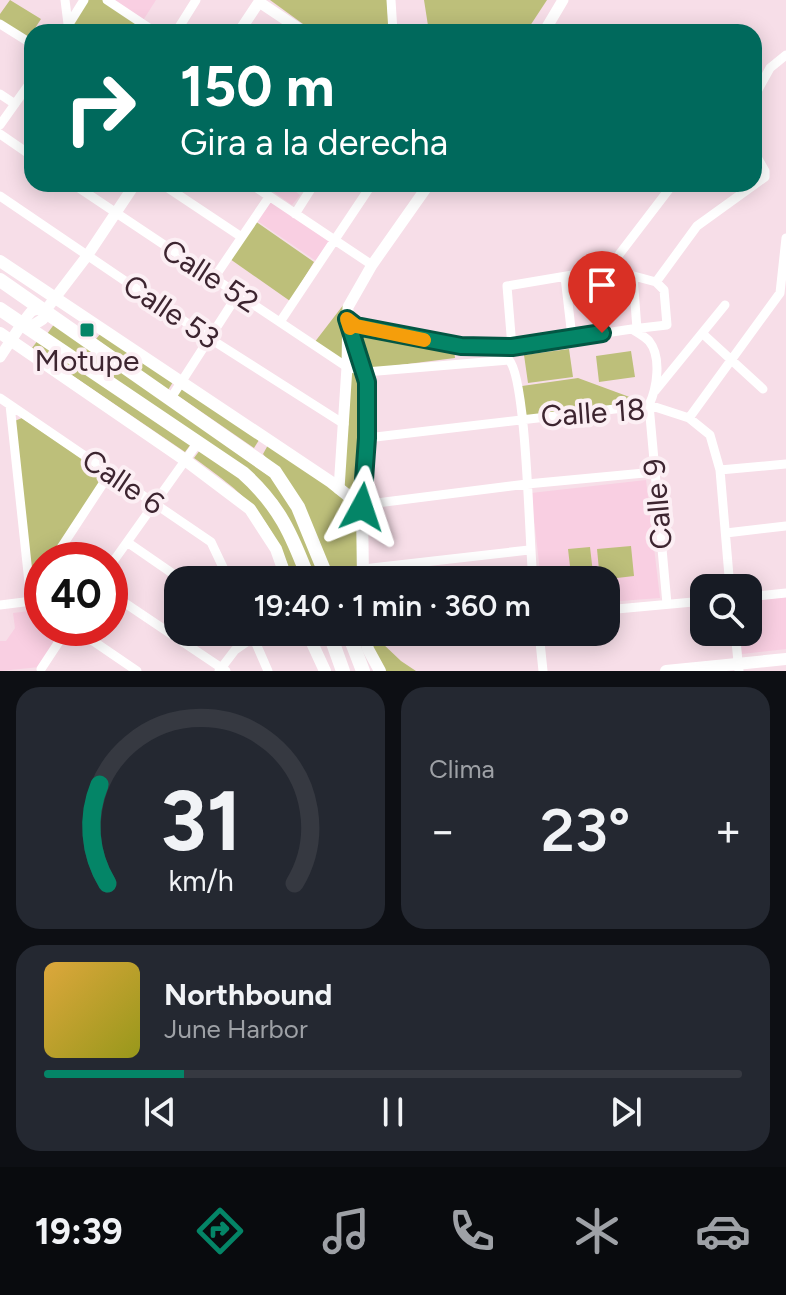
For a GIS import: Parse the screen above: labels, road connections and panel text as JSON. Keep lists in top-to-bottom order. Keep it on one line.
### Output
{"streets":{"street":["Calle 52","Calle 53","Calle 18","Calle 6","Calle 9"]},"crossings":[["Calle 52","Calle 18"],["Calle 18","Calle 9"]],"places":{"transit":["Motupe"]},"page":{"turn":["150 m","Gira a la derecha"],"limit":"40","trip":"19:40 · 1 min · 360 m","tile":"Clima","heat":["−","23°","+"],"song":["Northbound","June Harbor"],"tabs":"19:39","gauge":["31","km/h"]}}
